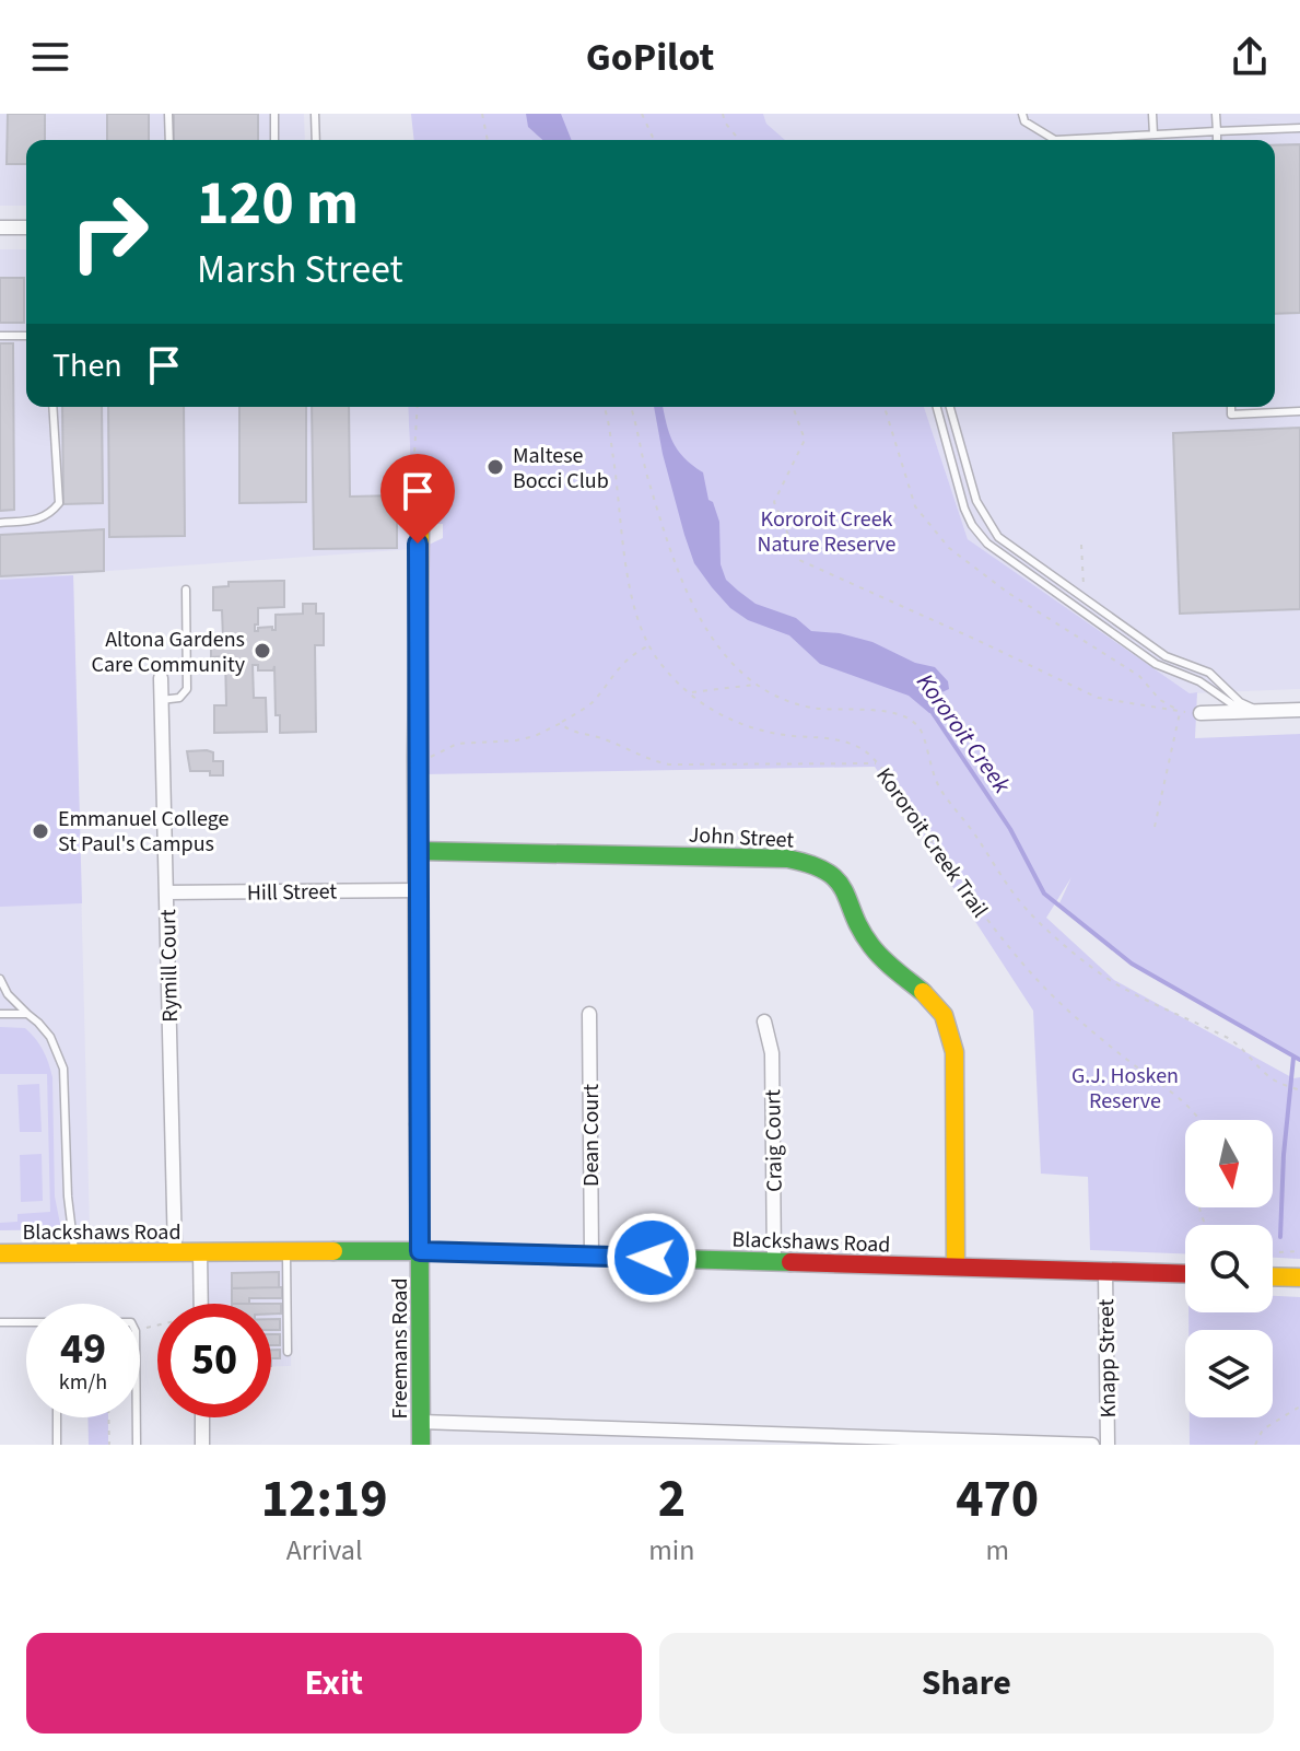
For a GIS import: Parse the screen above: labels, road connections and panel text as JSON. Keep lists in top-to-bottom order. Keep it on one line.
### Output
{"streets":{"street":["John Street","Hill Street","Rymill Court","Dean Court","Craig Court","Blackshaws Road","Freemans Road","Knapp Street"],"path":["Kororoit Creek Trail"]},"crossings":[["John Street","Blackshaws Road"],["John Street","Freemans Road"],["Hill Street","Rymill Court"],["Hill Street","Freemans Road"],["Rymill Court","Blackshaws Road"],["Dean Court","Blackshaws Road"],["Craig Court","Blackshaws Road"],["Blackshaws Road","Freemans Road"],["Blackshaws Road","Knapp Street"]],"water":["Kororoit Creek"],"parks":["Kororoit Creek Nature Reserve","G.J. Hosken Reserve"],"places":["Maltese Bocci Club","Altona Gardens Care Community","Emmanuel College St Paul's Campus"],"north":"bottom","page":{"header":"GoPilot","turn":["120 m","Marsh Street"],"then":"Then","speed":"49 km/h","limit":"50","eta":["12:19","Arrival","2","min","470","m"],"buttons":["Exit","Share"]}}
